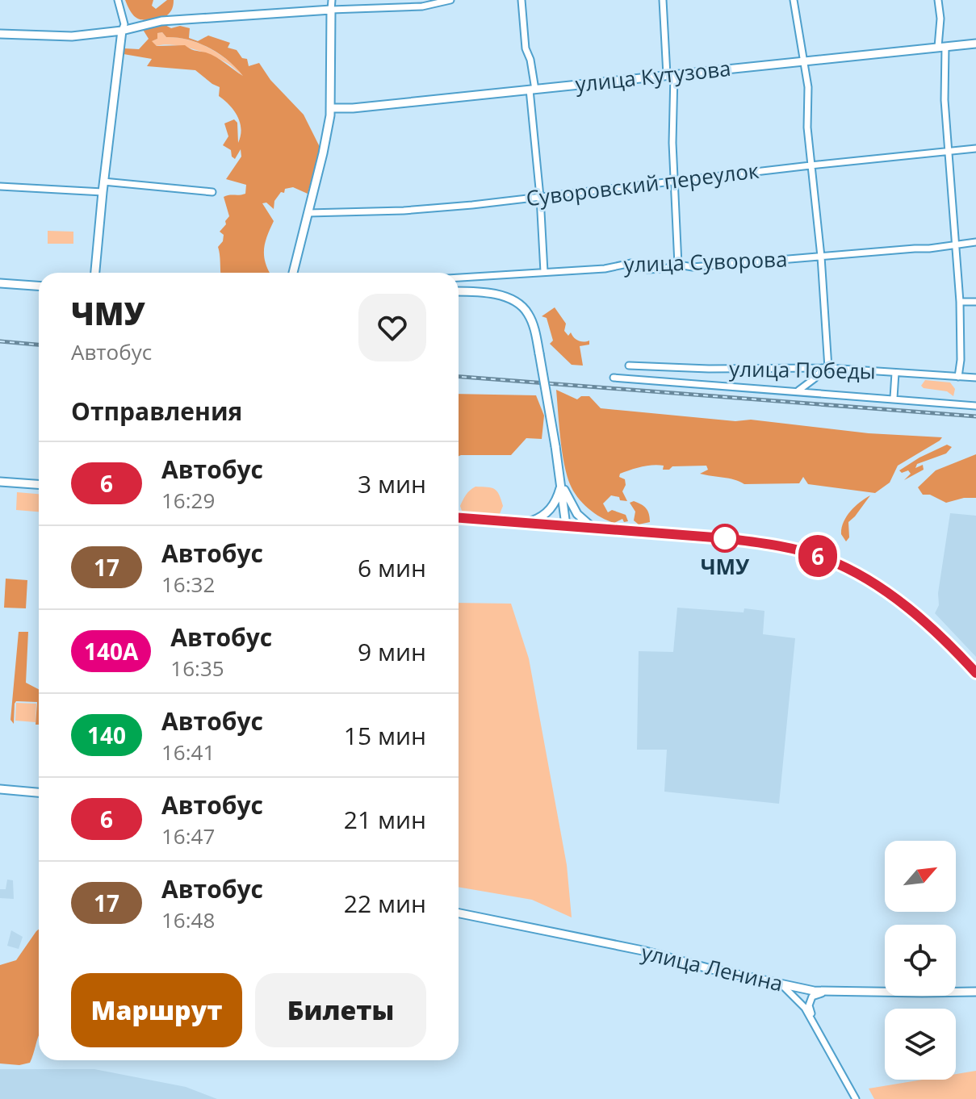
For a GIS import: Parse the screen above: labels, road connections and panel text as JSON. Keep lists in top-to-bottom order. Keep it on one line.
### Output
{"streets":{"street":["улица Кутузова","Суворовский переулок","улица Суворова","улица Победы","улица Ленина"]},"places":["ЧМУ"],"lines":["bus line 6"],"north":"top right","page":{"on_map":"6","heading":[["ЧМУ","Автобус"],"Отправления"],"list":[{"mark":"6","name":"Автобус","note":"16:29","value":"3 мин"},{"mark":"17","name":"Автобус","note":"16:32","value":"6 мин"},{"mark":"140А","name":"Автобус","note":"16:35","value":"9 мин"},{"mark":"140","name":"Автобус","note":"16:41","value":"15 мин"},{"mark":"6","name":"Автобус","note":"16:47","value":"21 мин"},{"mark":"17","name":"Автобус","note":"16:48","value":"22 мин"}],"buttons":["Маршрут","Билеты"]}}
